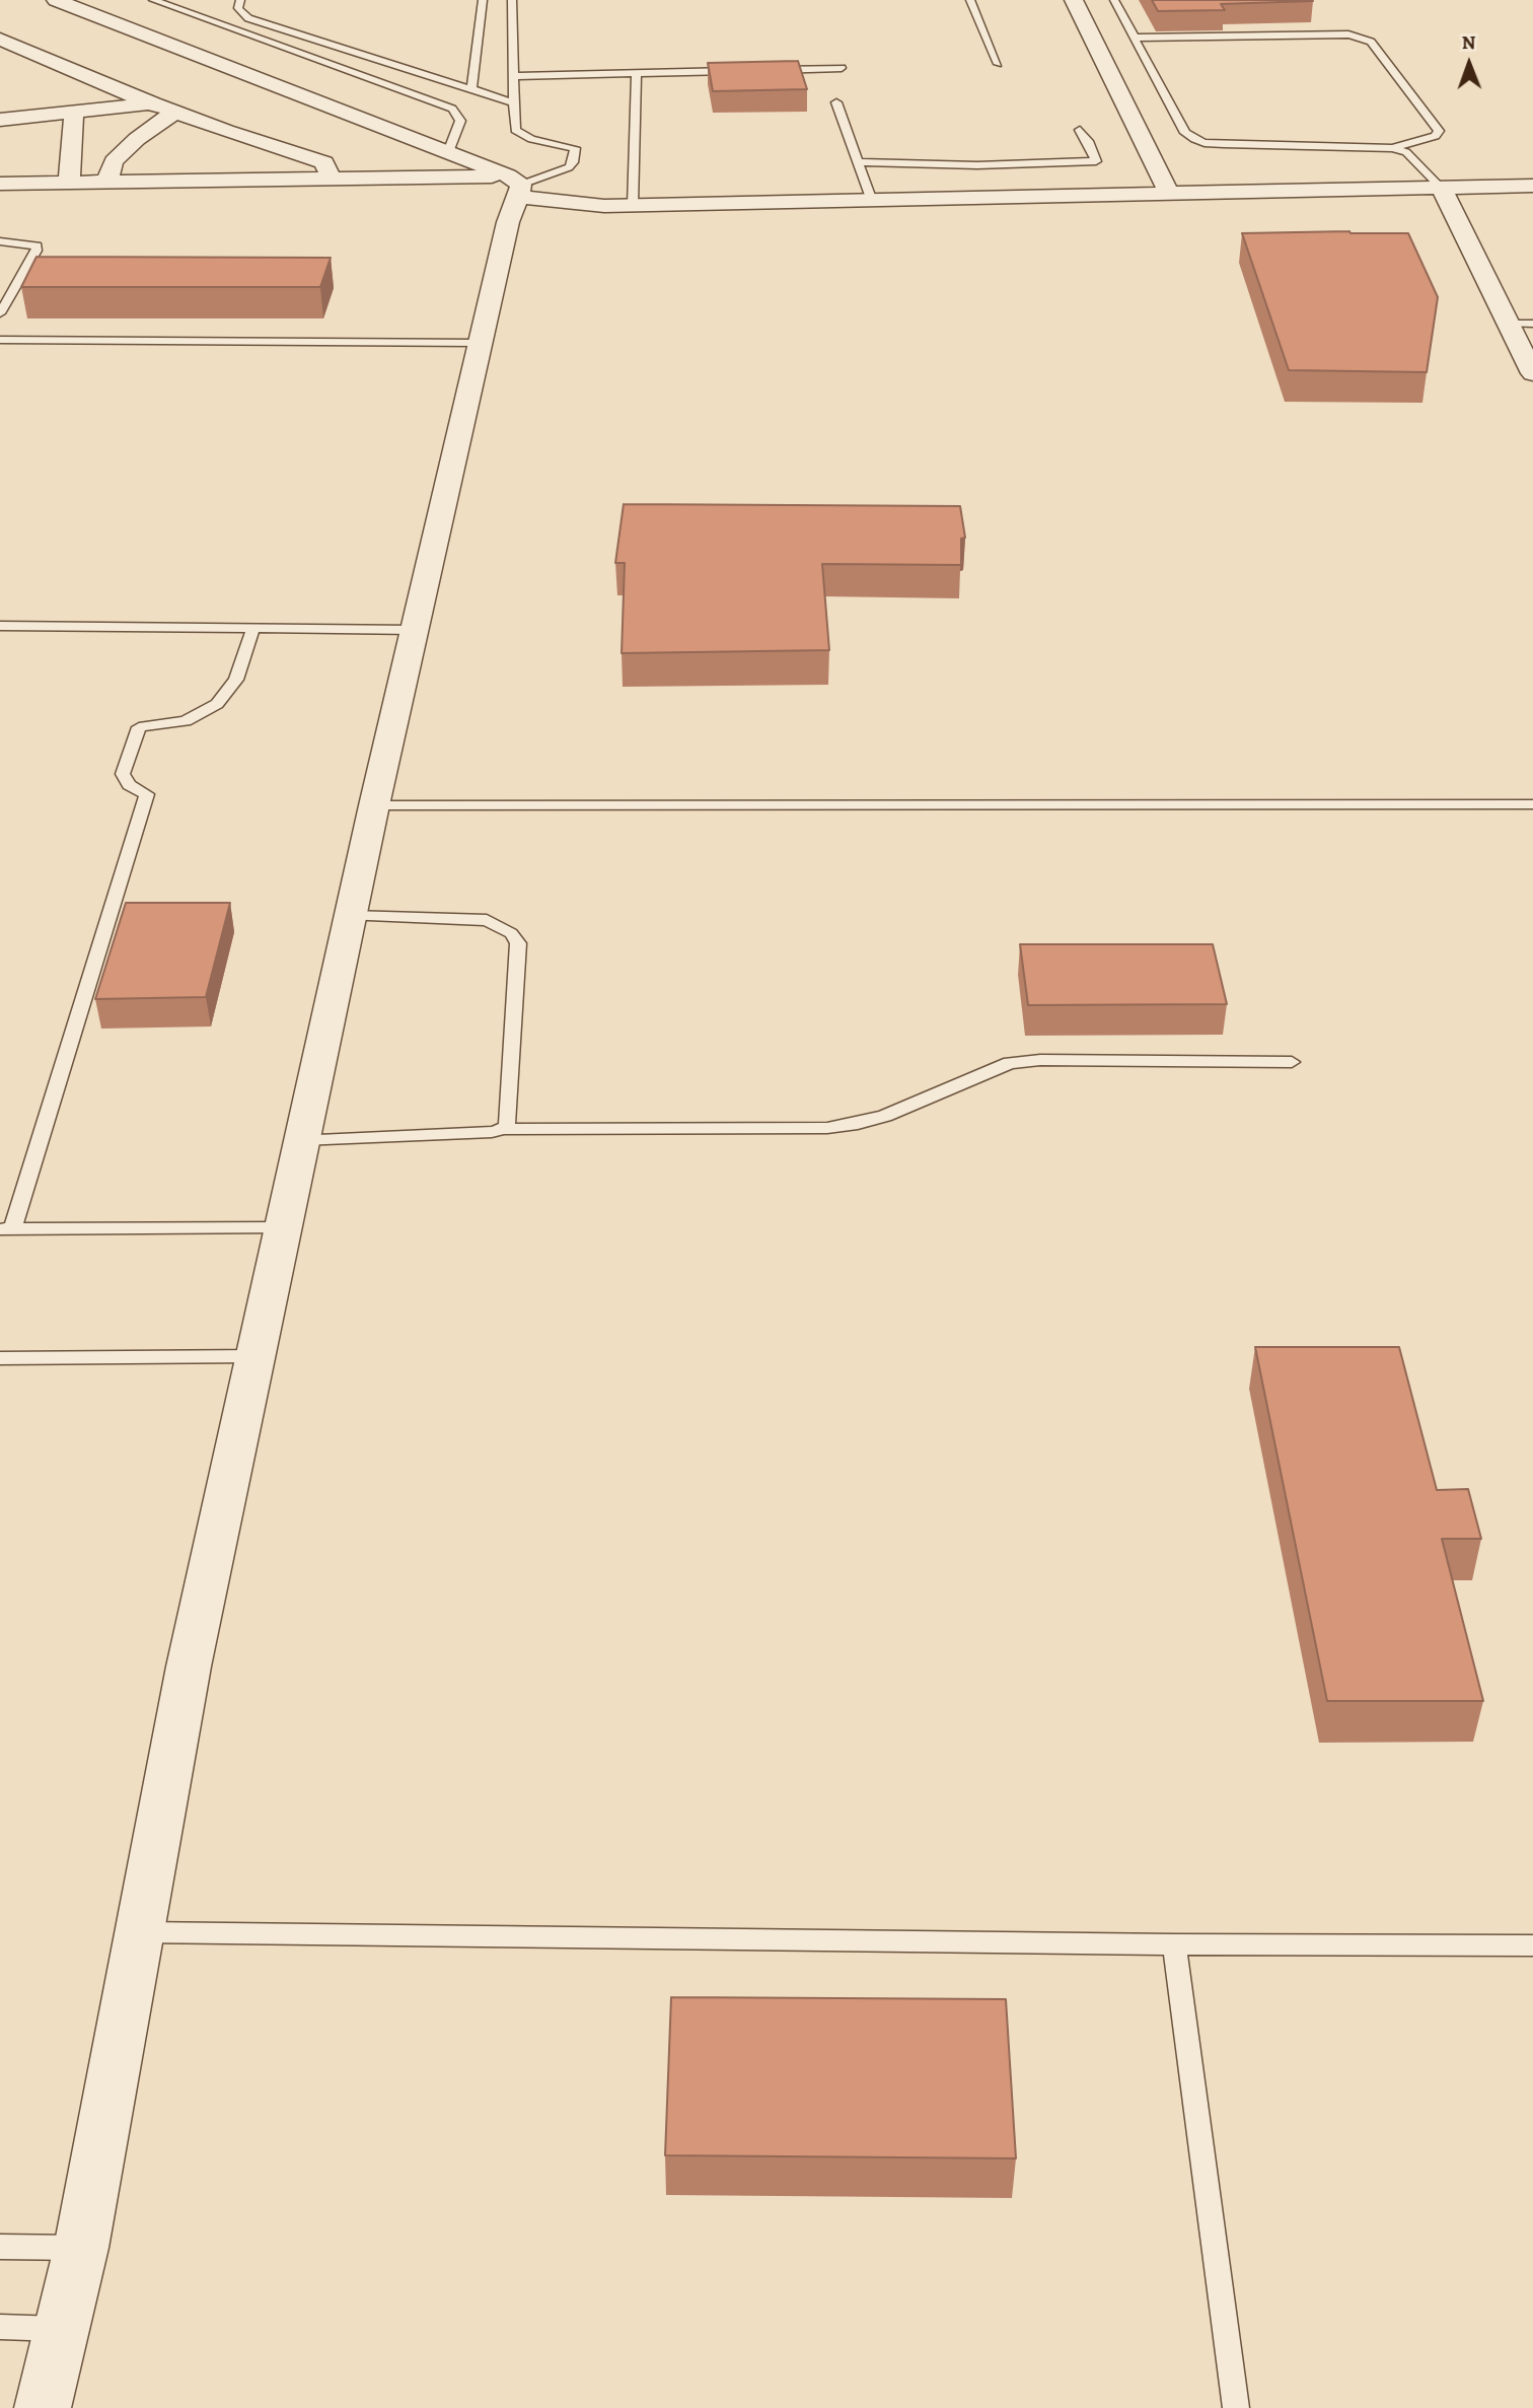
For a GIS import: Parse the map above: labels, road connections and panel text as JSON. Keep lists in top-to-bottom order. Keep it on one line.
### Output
{"north":"top"}
